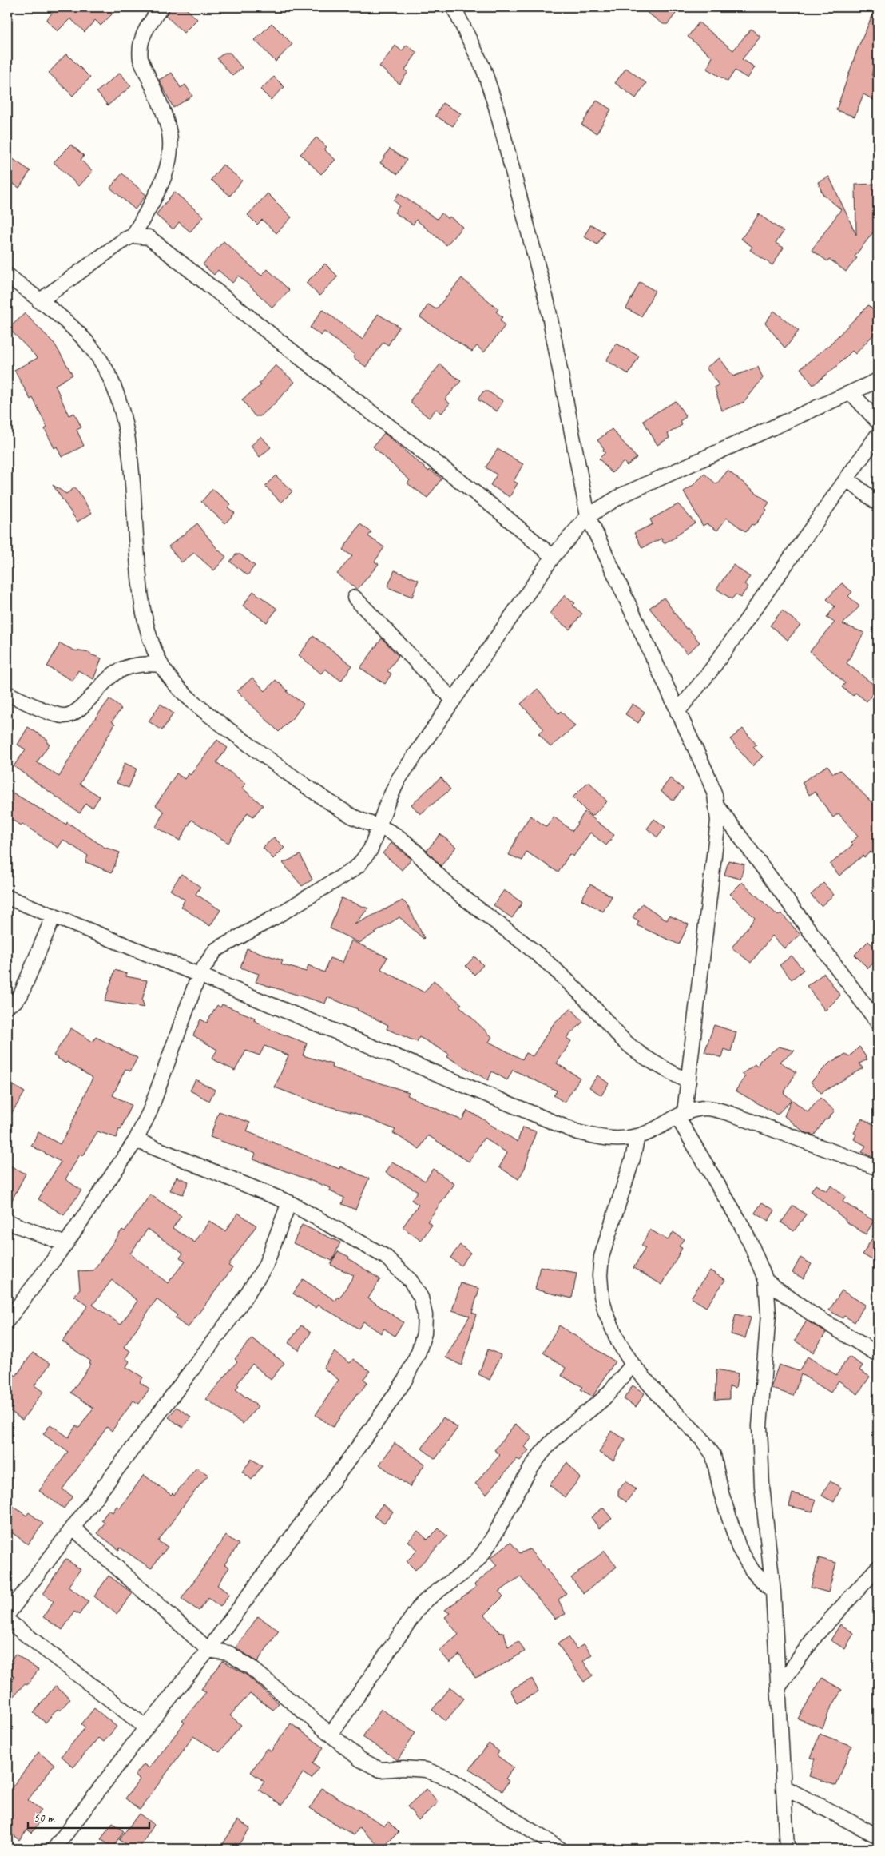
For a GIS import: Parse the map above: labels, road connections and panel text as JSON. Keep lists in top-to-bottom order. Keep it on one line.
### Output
{"scale_bar":"50 m"}
